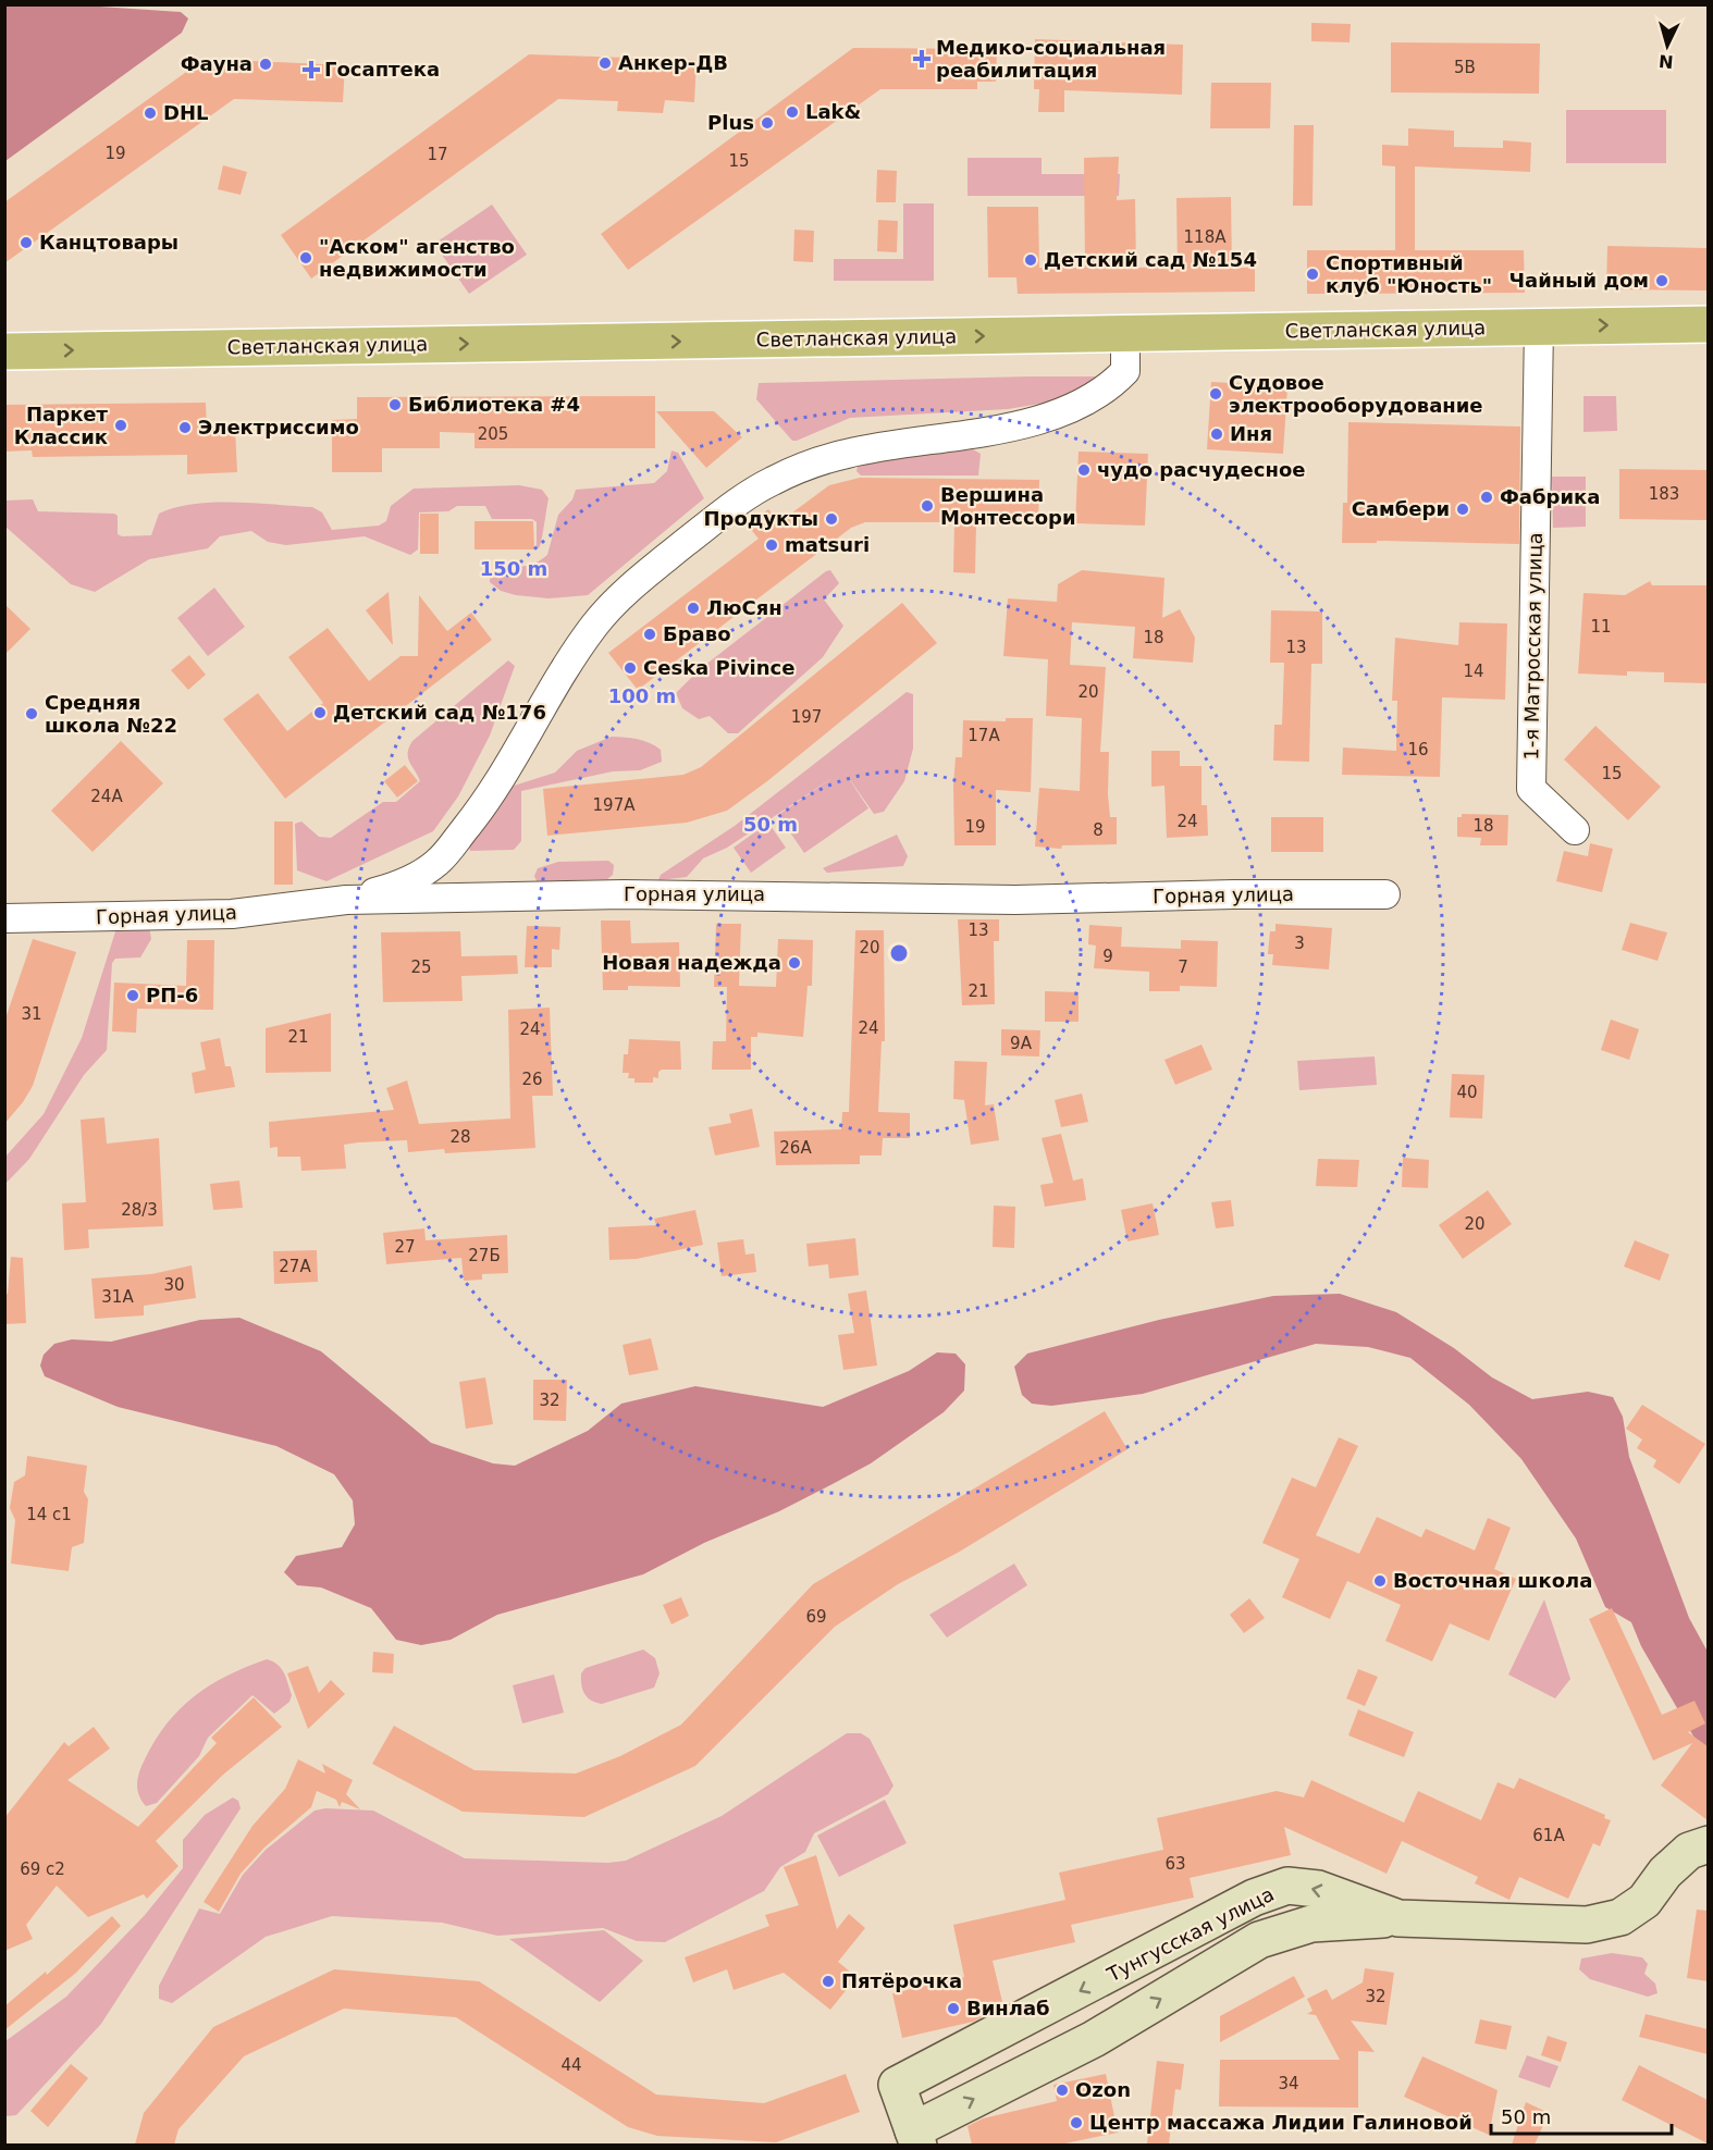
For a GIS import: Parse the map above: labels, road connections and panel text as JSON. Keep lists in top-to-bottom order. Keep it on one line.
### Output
{"streets":{"main road":["Светланская улица","Тунгусская улица"],"street":["1-я Матросская улица","Горная улица"]},"crossings":[["Светланская улица","1-я Матросская улица"]],"one_way":["Светланская улица"],"places":{"health":["Медико-социальная реабилитация","Госаптека"],"other":["Анкер-ДВ","Фауна","Lak&","DHL","Plus","Канцтовары","\"Аском\" агенство недвижимости","Детский сад №154","Спортивный клуб \"Юность\"","Чайный дом","Судовое электрооборудование","Библиотека #4","Паркет Классик","Электриссимо","Иня","чудо расчудесное","Фабрика","Вершина Монтессори","Самбери","Продукты","matsuri","ЛюСян","Браво","Ceska Pivince","Детский сад №176","Средняя школа №22","Новая надежда","РП-6","Восточная школа","Пятёрочка","Винлаб","Ozon","Центр массажа Лидии Галиновой"]},"house_numbers":["5В","19","17","15","118А","205","183","11","18","13","14","20","197","17А","16","15","24А","197А","24","18","19","8","13","3","20","9","25","7","21","31","24","24","21","9А","26","40","28","26А","28/3","20","27","27Б","27А","30","31А","32","14 с1","69","61А","63","69 с2","32","44","34"],"scale_bar":"50 m","north":"bottom","rings":["150 m","100 m","50 m"]}
